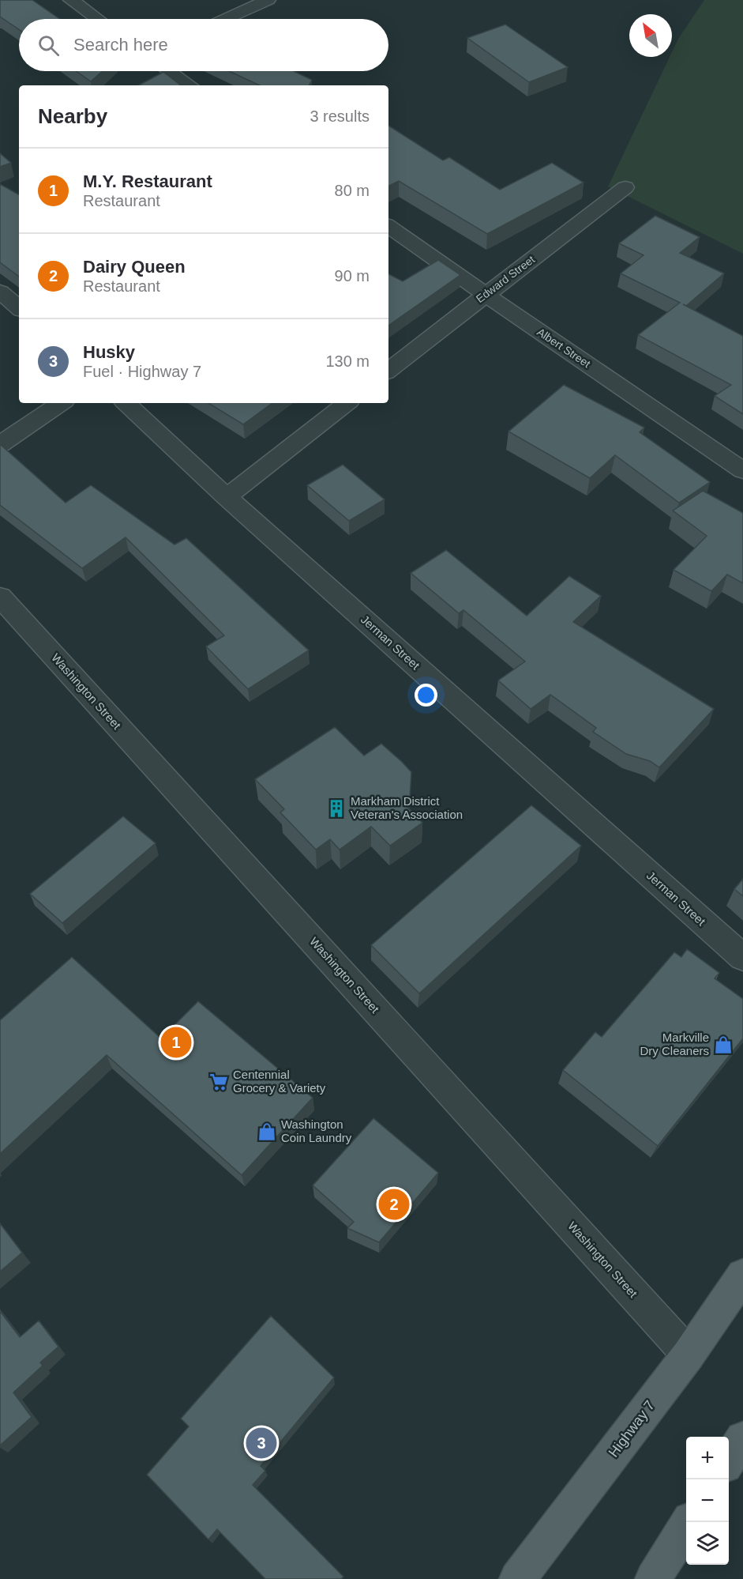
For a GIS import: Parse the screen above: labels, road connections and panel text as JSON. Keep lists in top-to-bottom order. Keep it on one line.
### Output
{"streets":{"main road":["Highway 7"],"street":["Edward Street","Albert Street","Jerman Street","Washington Street"]},"crossings":[["Edward Street","Albert Street"],["Washington Street","Highway 7"]],"places":{"building":["Markham District Veteran's Association"],"shop":["Markville Dry Cleaners","Washington Coin Laundry"],"supermarket":["Centennial Grocery & Variety"]},"north":"top left","page":{"search":"Search here","heading":["Nearby","3 results"],"list":[{"mark":"1","name":"M.Y. Restaurant","note":"Restaurant","value":"80 m"},{"mark":"2","name":"Dairy Queen","note":"Restaurant","value":"90 m"},{"mark":"3","name":"Husky","note":"Fuel · Highway 7","value":"130 m"}],"pins":["1","2","3"],"map_buttons":["+","−"]}}
